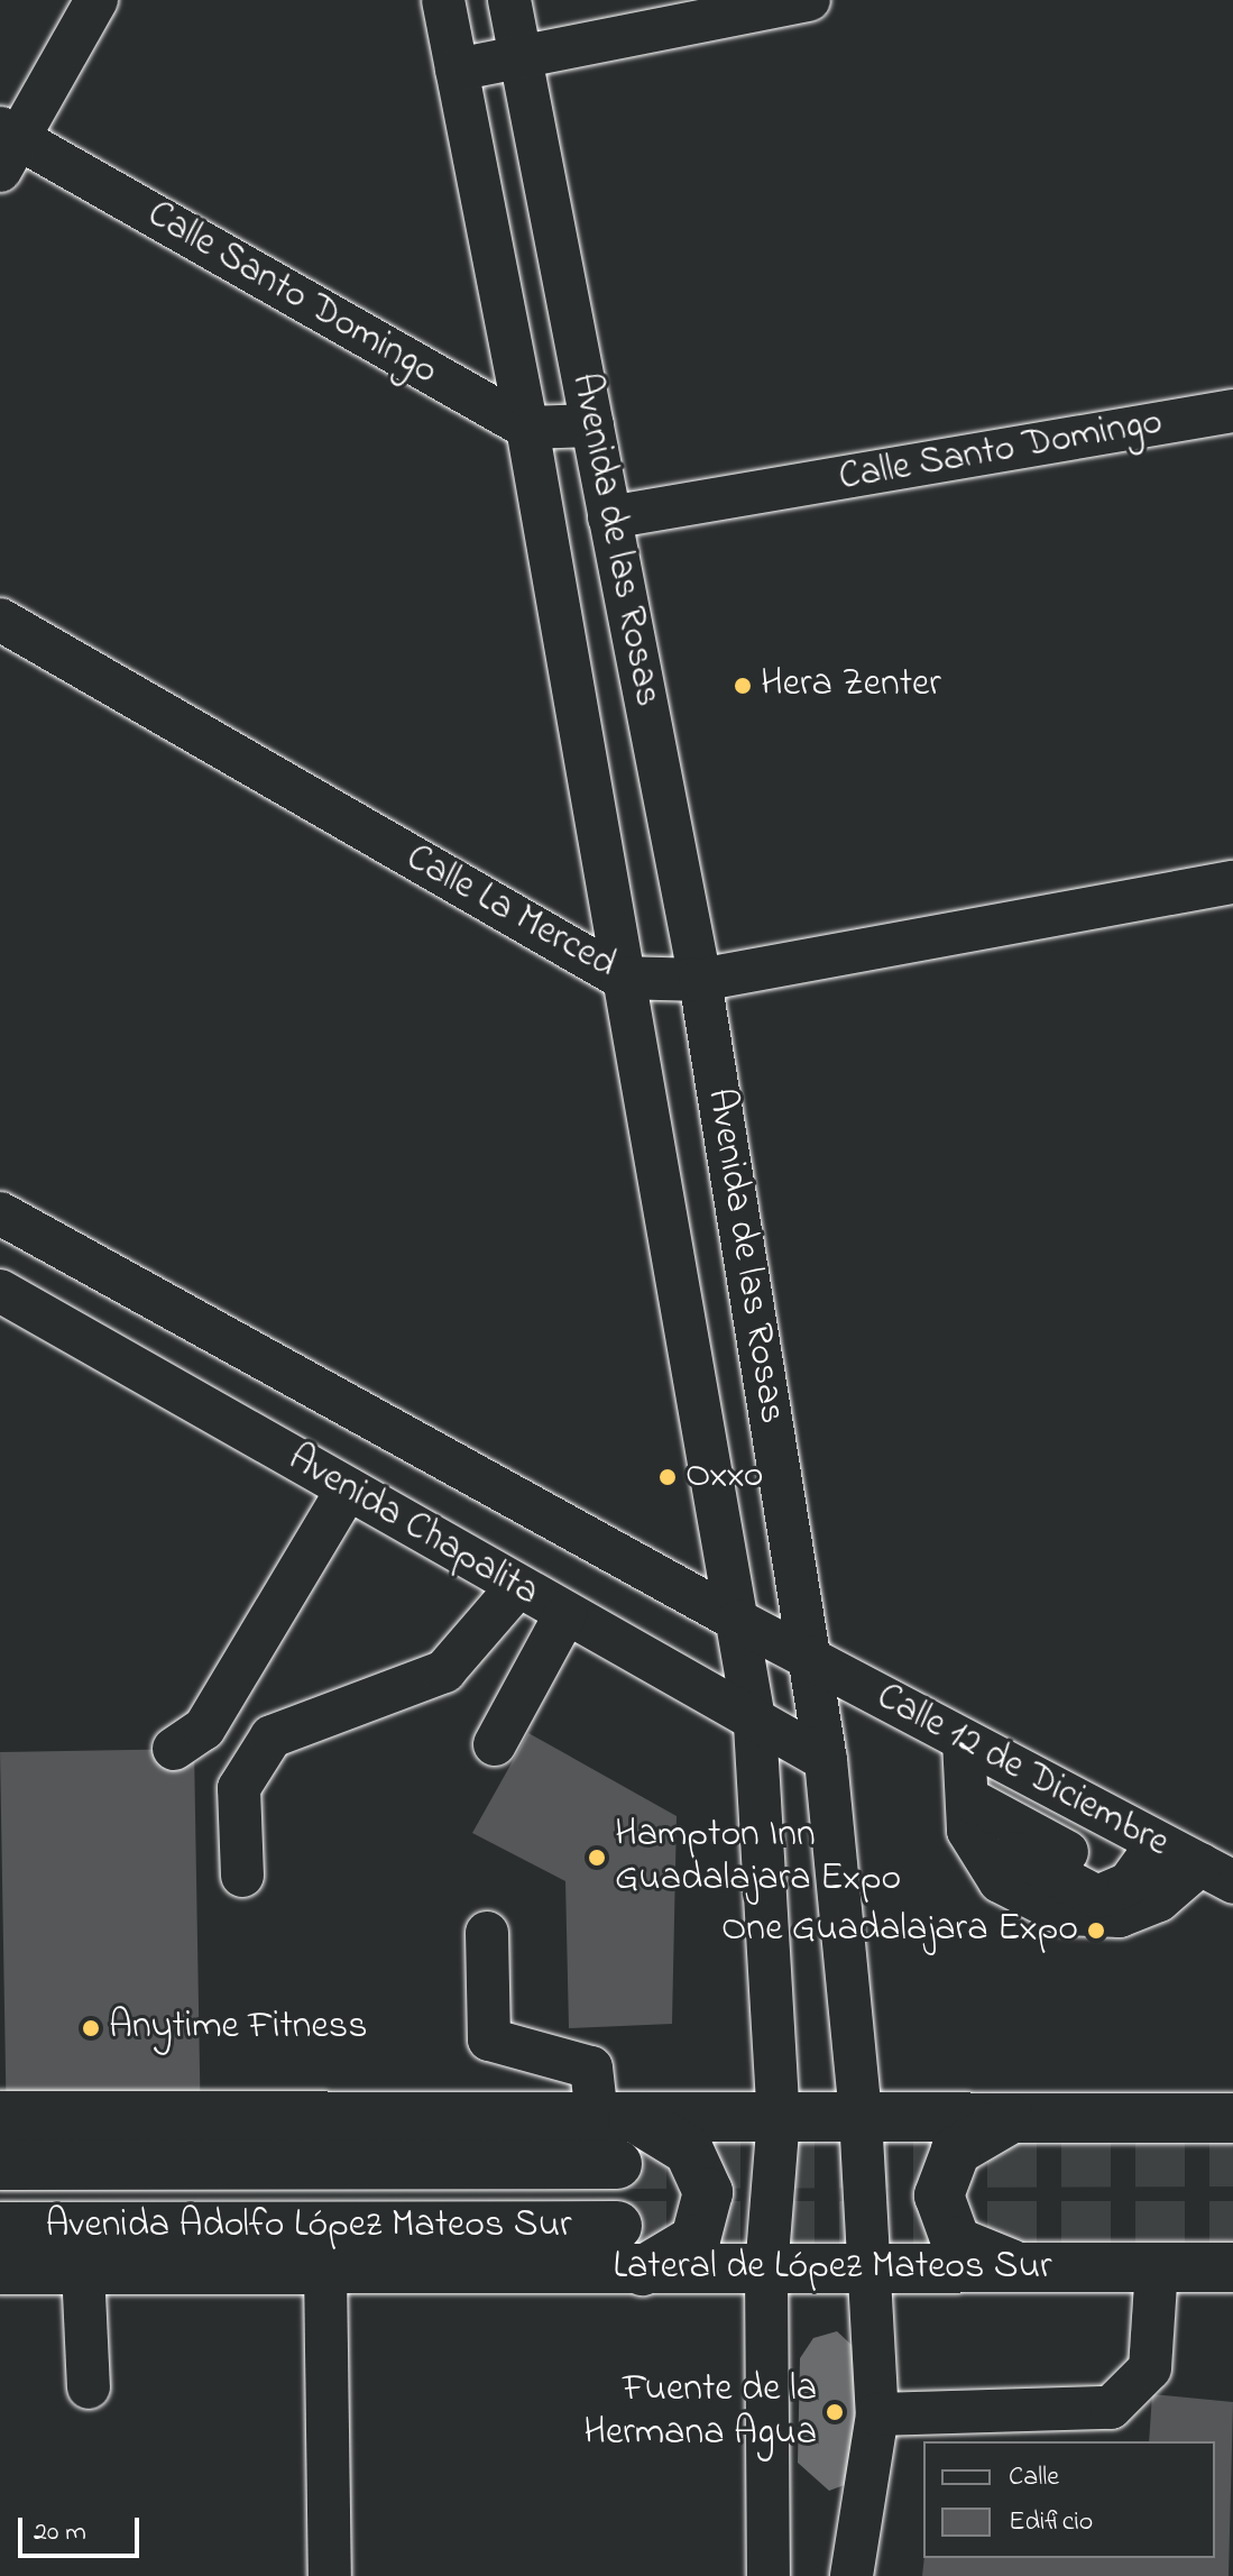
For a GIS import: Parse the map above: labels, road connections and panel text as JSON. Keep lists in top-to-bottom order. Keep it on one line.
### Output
{"streets":{"main road":["Avenida Adolfo López Mateos Sur","Lateral de López Mateos Sur"],"street":["Calle Santo Domingo","Avenida de las Rosas","Calle La Merced","Avenida Chapalita","Calle 12 de Diciembre"]},"crossings":[["Calle Santo Domingo","Avenida de las Rosas"],["Avenida de las Rosas","Calle La Merced"],["Avenida de las Rosas","Avenida Chapalita"],["Avenida de las Rosas","Calle 12 de Diciembre"],["Avenida de las Rosas","Lateral de López Mateos Sur"],["Avenida Chapalita","Calle 12 de Diciembre"]],"places":["Hera Zenter","Oxxo","Hampton Inn Guadalajara Expo","One Guadalajara Expo","Anytime Fitness","Fuente de la Hermana Agua"],"legend":["Calle","Edificio"],"scale_bar":"20 m"}
